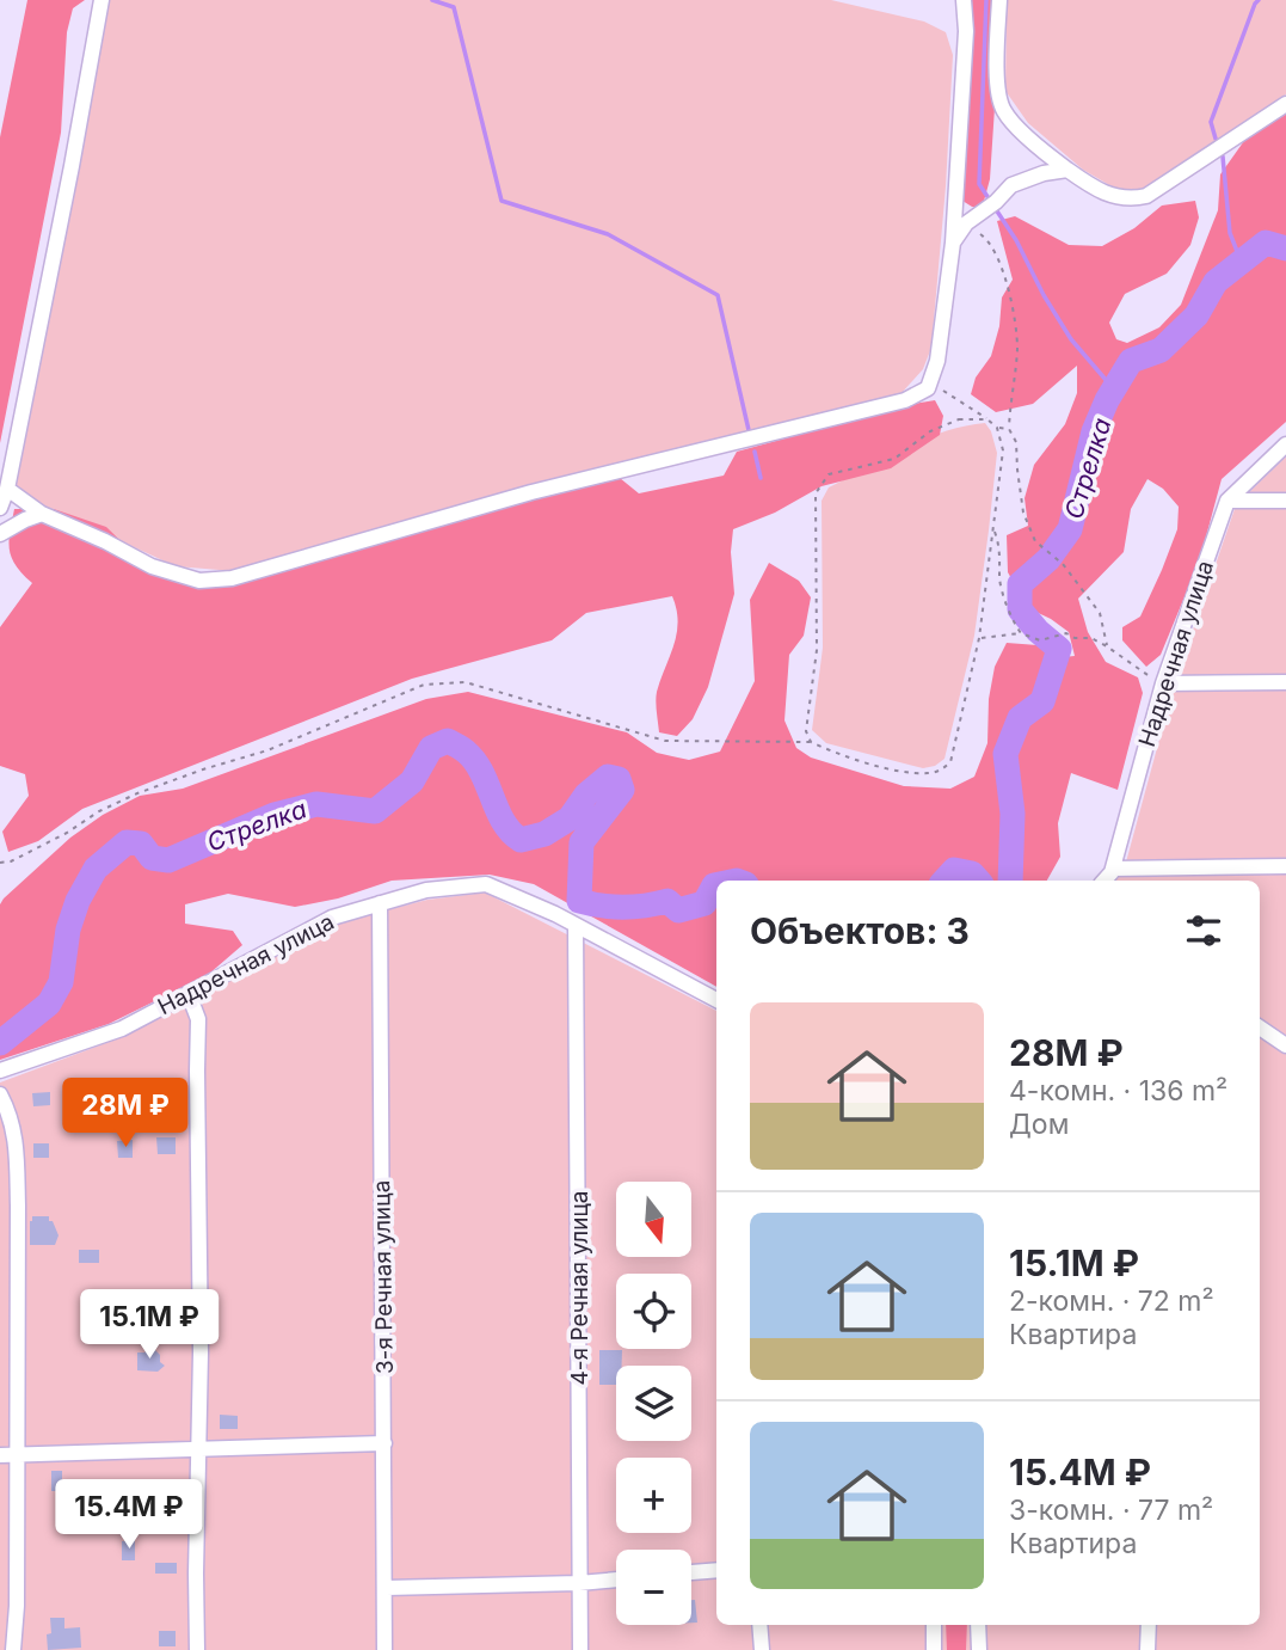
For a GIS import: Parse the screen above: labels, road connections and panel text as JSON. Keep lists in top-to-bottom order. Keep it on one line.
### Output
{"streets":{"street":["Надречная улица","3-я Речная улица","4-я Речная улица"]},"crossings":[["Надречная улица","3-я Речная улица"],["Надречная улица","4-я Речная улица"]],"water":["Стрелка"],"north":"bottom","page":{"heading":"Объектов: 3","list":[{"name":"28M ₽","note":"4-комн. · 136 m² · Дом"},{"name":"15.1M ₽","note":"2-комн. · 72 m² · Квартира"},{"name":"15.4M ₽","note":"3-комн. · 77 m² · Квартира"}],"price":["28M ₽","15.1M ₽","15.4M ₽"],"map_buttons":["+","−"]}}
